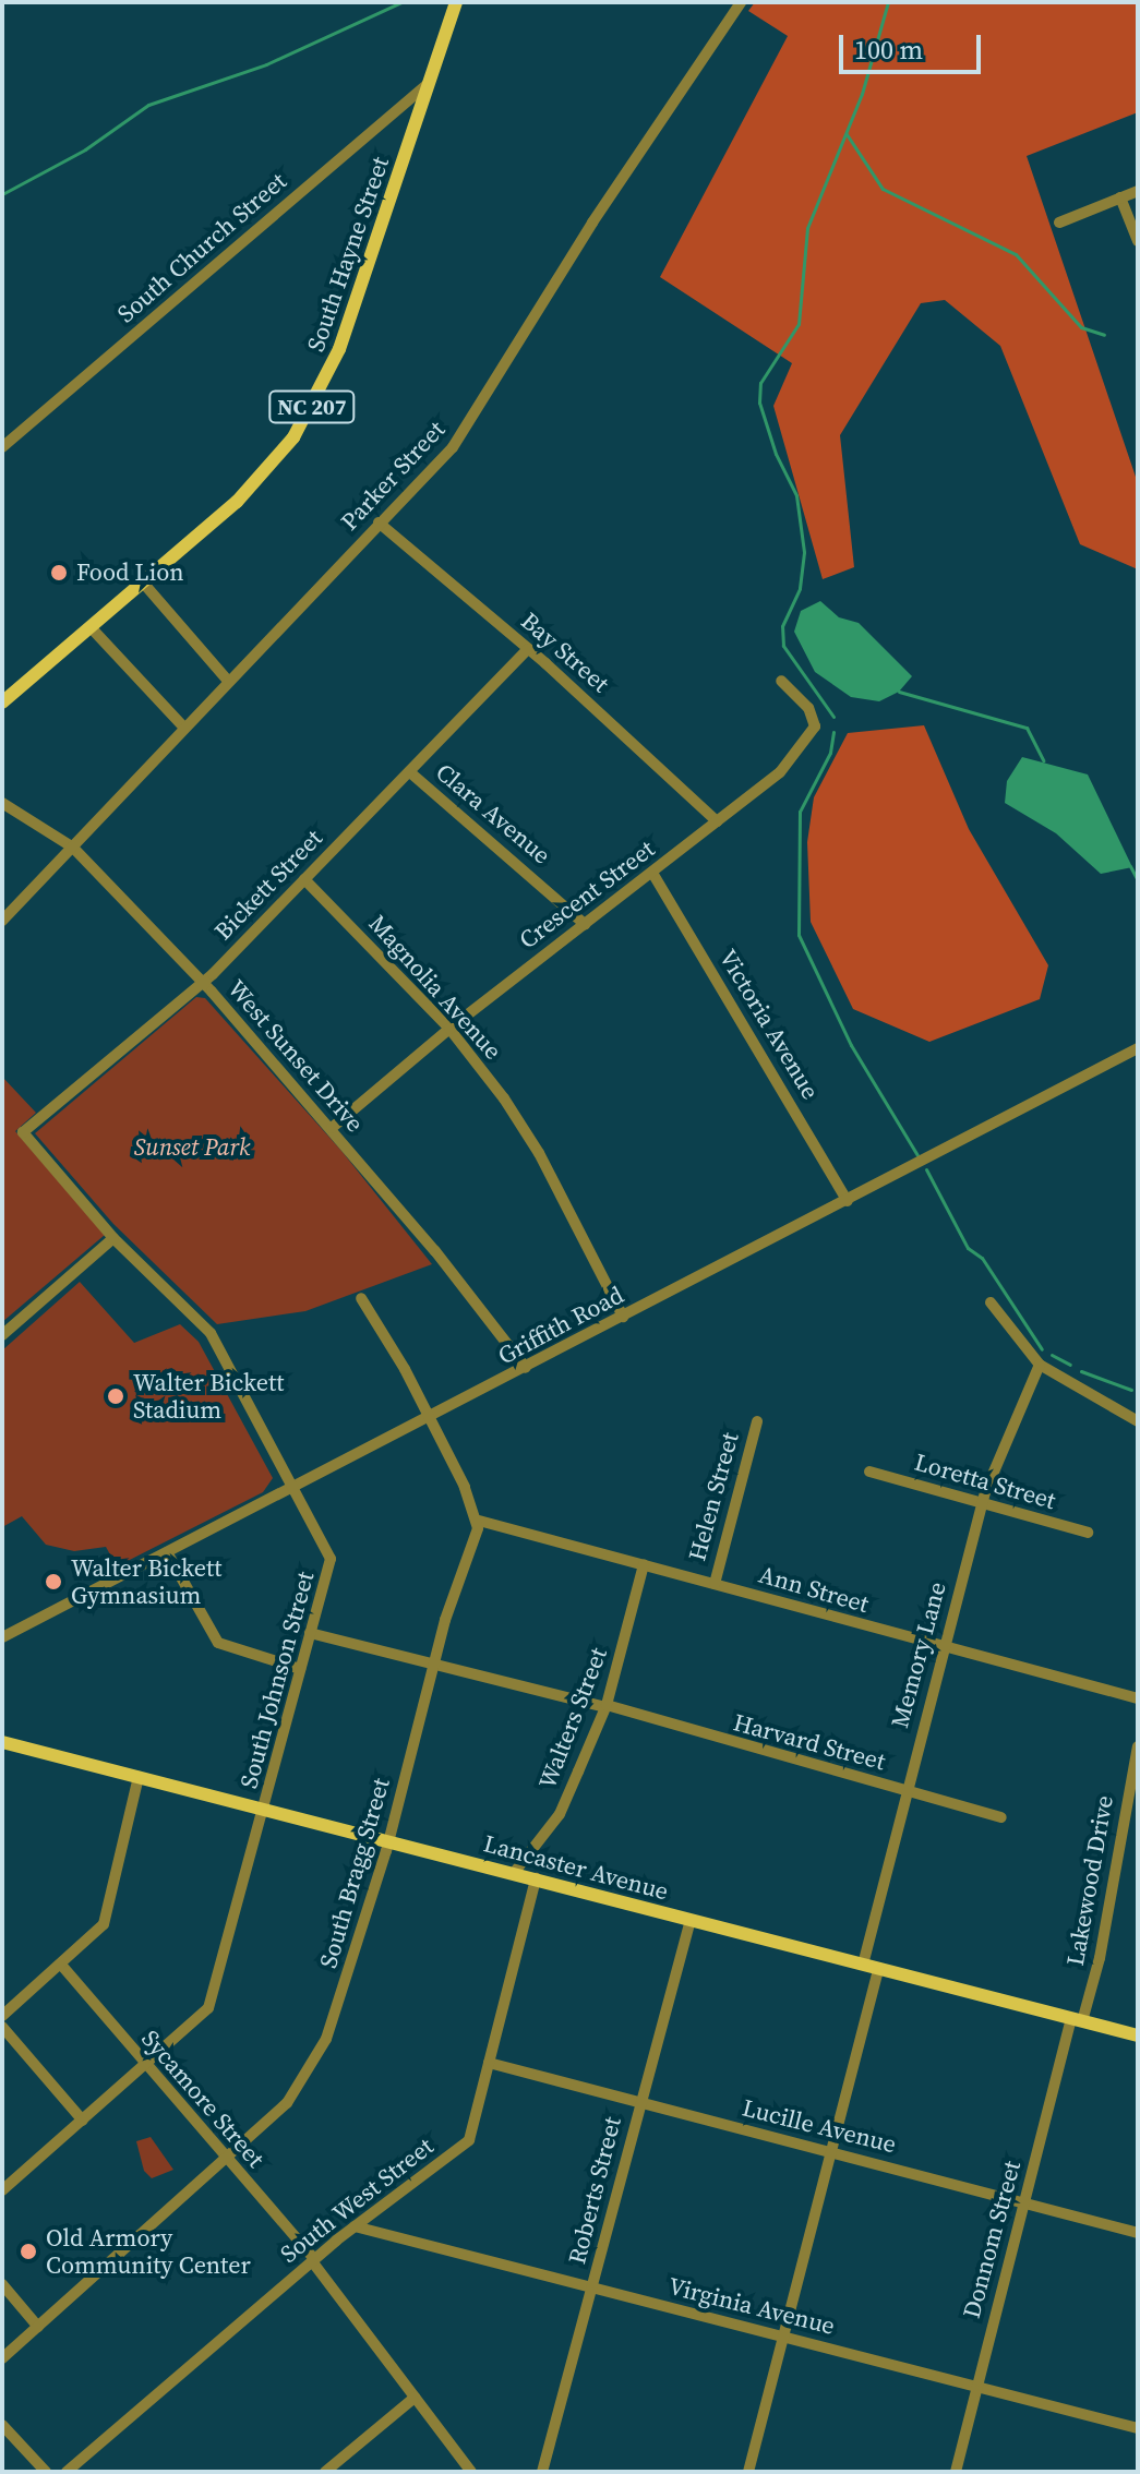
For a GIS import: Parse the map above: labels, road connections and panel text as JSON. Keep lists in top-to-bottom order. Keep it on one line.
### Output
{"streets":{"main road":["South Hayne Street","NC 207","Lancaster Avenue"],"street":["South Church Street","Parker Street","Bay Street","Clara Avenue","Bickett Street","Crescent Street","Magnolia Avenue","Victoria Avenue","West Sunset Drive","Griffith Road","Loretta Street","Helen Street","Ann Street","Memory Lane","South Johnson Street","Walters Street","Harvard Street","South Bragg Street","Lakewood Drive","Sycamore Street","Lucille Avenue","Roberts Street","South West Street","Donnom Street","Virginia Avenue"]},"crossings":[["South Church Street","South Hayne Street"],["Parker Street","Bay Street"],["Parker Street","West Sunset Drive"],["Bay Street","Bickett Street"],["Bay Street","Crescent Street"],["Clara Avenue","Bickett Street"],["Clara Avenue","Crescent Street"],["Bickett Street","Magnolia Avenue"],["Bickett Street","West Sunset Drive"],["Bickett Street","South Johnson Street"],["Crescent Street","Magnolia Avenue"],["Crescent Street","Victoria Avenue"],["Crescent Street","West Sunset Drive"],["Magnolia Avenue","Griffith Road"],["Victoria Avenue","Griffith Road"],["West Sunset Drive","Griffith Road"],["Griffith Road","South Johnson Street"],["Loretta Street","Memory Lane"],["Helen Street","Ann Street"],["Ann Street","Memory Lane"],["Ann Street","Walters Street"],["Ann Street","South Bragg Street"],["Memory Lane","Harvard Street"],["Memory Lane","Lancaster Avenue"],["South Johnson Street","Harvard Street"],["South Johnson Street","Lancaster Avenue"],["South Johnson Street","Sycamore Street"],["Walters Street","Harvard Street"],["Walters Street","Lancaster Avenue"],["Harvard Street","South Bragg Street"],["Lancaster Avenue","South Bragg Street"],["Lancaster Avenue","Lakewood Drive"],["Lancaster Avenue","Roberts Street"],["Lancaster Avenue","South West Street"],["Lancaster Avenue","Donnom Street"],["South Bragg Street","Sycamore Street"],["Lakewood Drive","Donnom Street"],["Sycamore Street","South West Street"],["Lucille Avenue","Roberts Street"],["Lucille Avenue","South West Street"],["Lucille Avenue","Donnom Street"],["Roberts Street","Virginia Avenue"],["South West Street","Virginia Avenue"],["Donnom Street","Virginia Avenue"]],"parks":["Sunset Park"],"places":["Food Lion","Walter Bickett Stadium","Walter Bickett Gymnasium","Old Armory Community Center"],"scale_bar":"100 m"}
